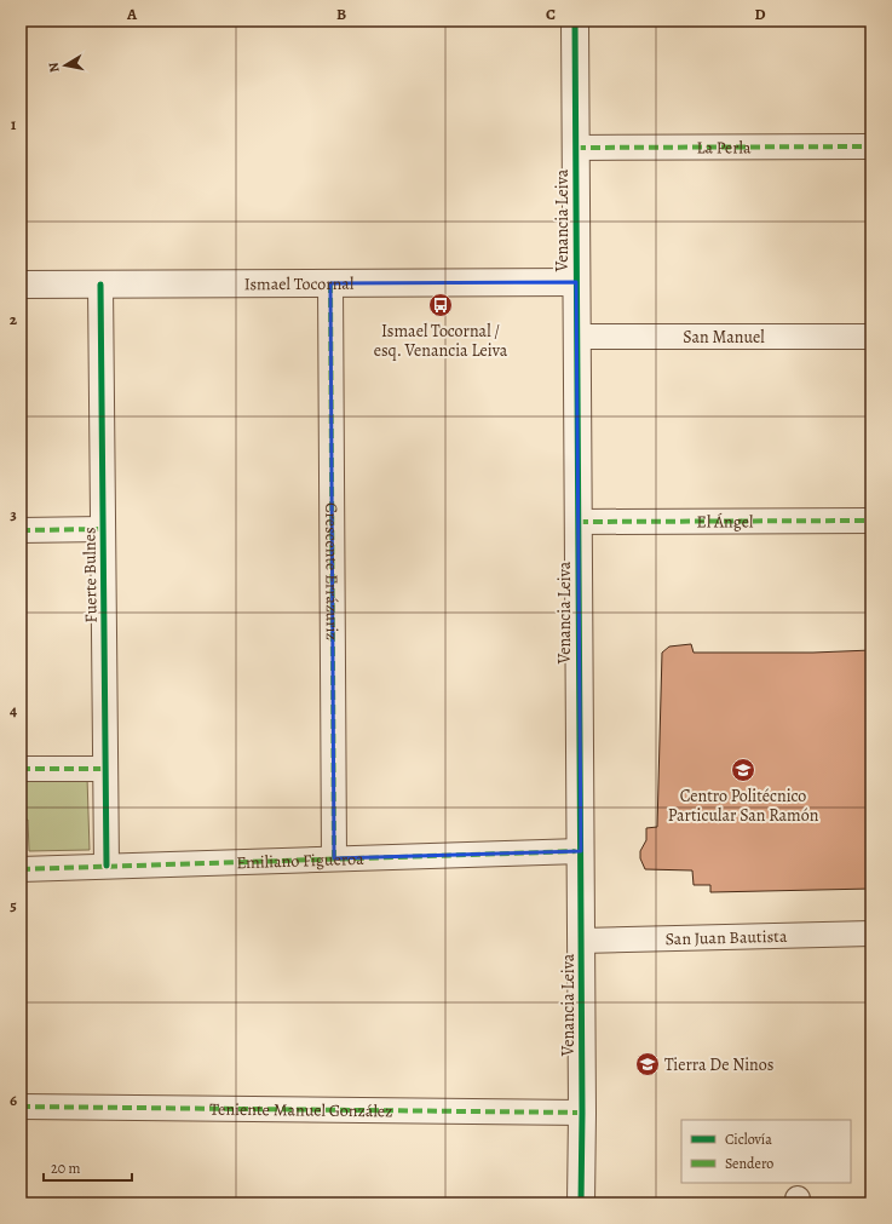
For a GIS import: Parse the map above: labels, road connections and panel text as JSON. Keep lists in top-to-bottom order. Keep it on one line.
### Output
{"streets":{"street":["La Perla","Venancia Leiva","Ismael Tocornal","San Manuel","El Ángel","Crescente Errázuriz","Fuerte Bulnes","Emiliano Figueroa","San Juan Bautista","Teniente Manuel González"]},"crossings":[["La Perla","Venancia Leiva"],["Venancia Leiva","Ismael Tocornal"],["Venancia Leiva","San Manuel"],["Venancia Leiva","El Ángel"],["Venancia Leiva","Emiliano Figueroa"],["Venancia Leiva","San Juan Bautista"],["Venancia Leiva","Teniente Manuel González"],["Ismael Tocornal","Crescente Errázuriz"],["Ismael Tocornal","Fuerte Bulnes"],["Crescente Errázuriz","Emiliano Figueroa"],["Fuerte Bulnes","Emiliano Figueroa"]],"places":{"bus stop":["Ismael Tocornal / esq. Venancia Leiva"],"school or university":["Centro Politécnico Particular San Ramón","Tierra De Ninos"]},"legend":["Ciclovía","Sendero"],"scale_bar":"20 m","north":"left","grid":{"columns":["A","B","C","D"],"rows":["1","2","3","4","5","6"]}}
